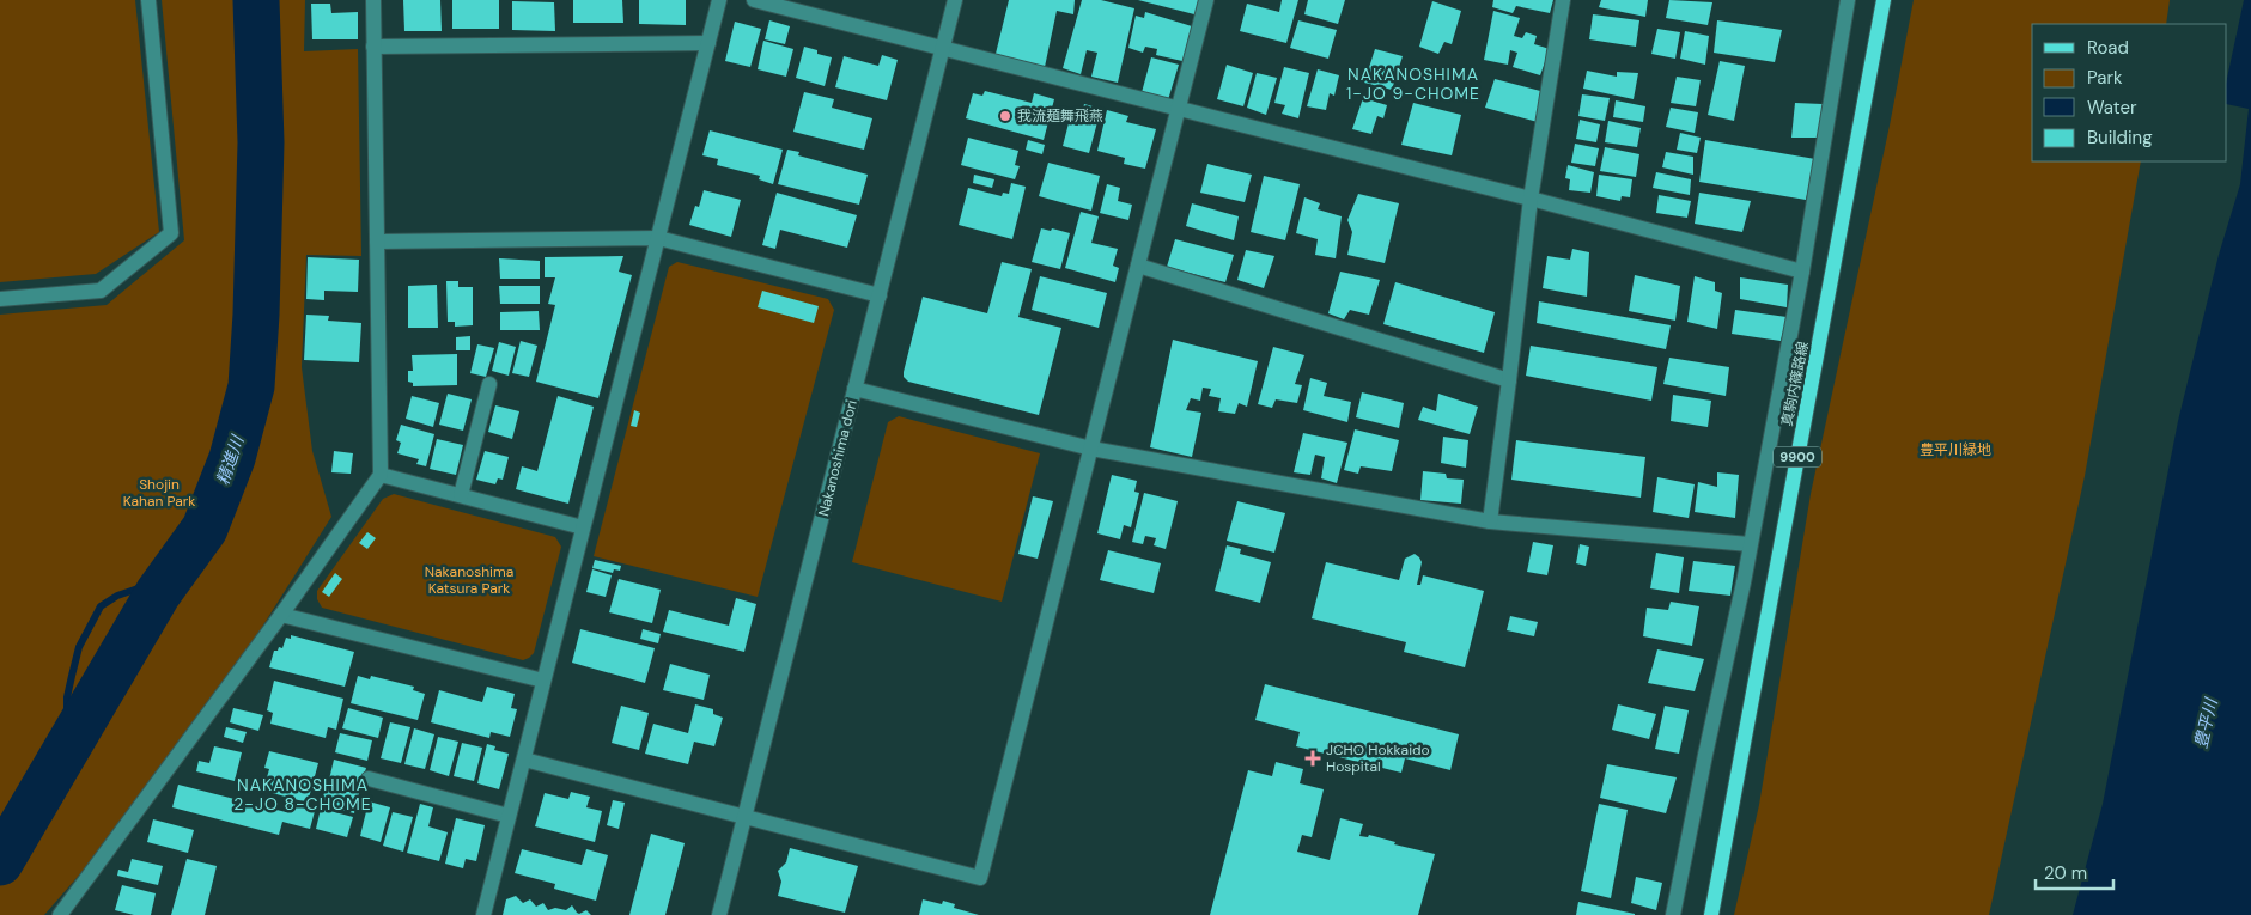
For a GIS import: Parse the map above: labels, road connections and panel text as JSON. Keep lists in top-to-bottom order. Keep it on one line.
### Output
{"streets":{"main road":["真駒内篠路線","9900"],"street":["Nakanoshima dori"]},"districts":["NAKANOSHIMA 1-JO 9-CHOME","NAKANOSHIMA 2-JO 8-CHOME"],"water":["精進川","豊平川"],"parks":["豊平川緑地","Shojin Kahan Park","Nakanoshima Katsura Park"],"places":{"other":["我流麺舞飛燕"],"health":["JCHO Hokkaido Hospital"]},"legend":["Road","Park","Water","Building"],"scale_bar":"20 m"}
